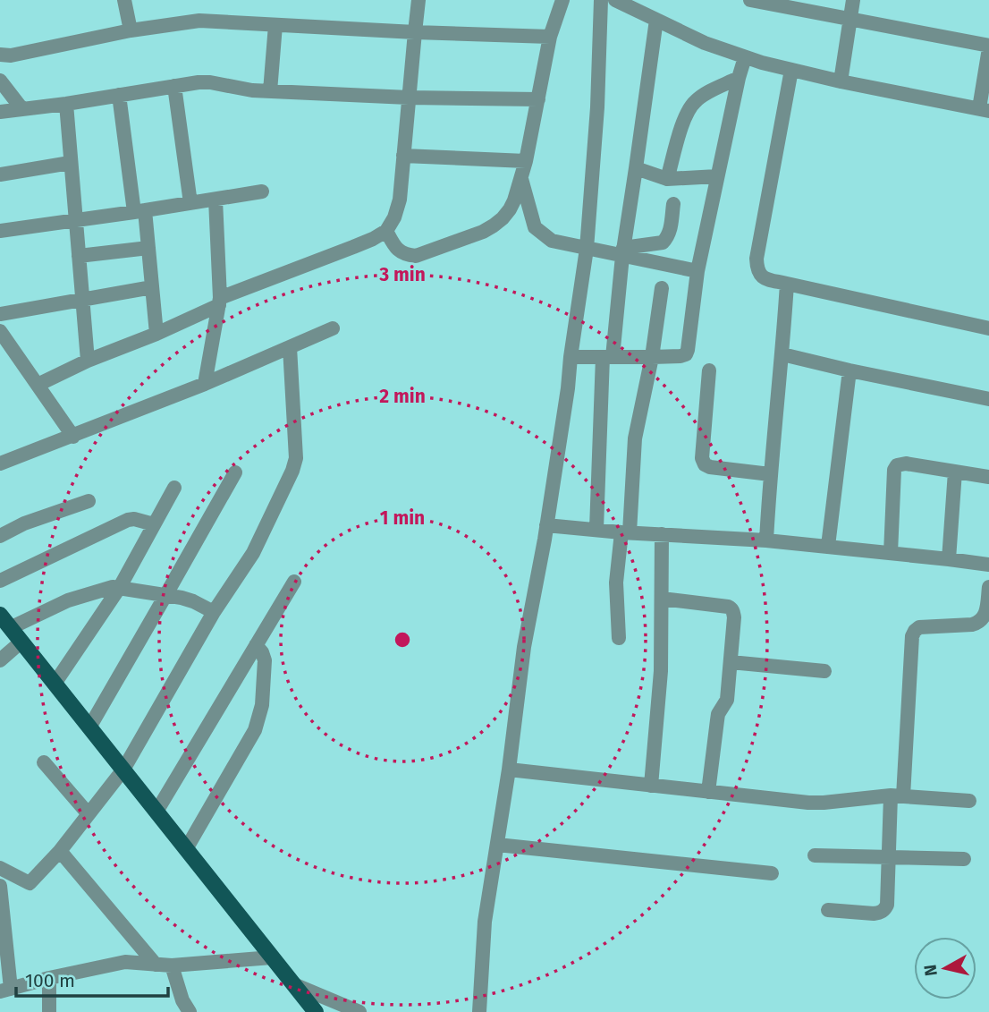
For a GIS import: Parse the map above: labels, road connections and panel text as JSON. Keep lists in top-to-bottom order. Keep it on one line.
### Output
{"scale_bar":"100 m","north":"left","rings":["3 min","2 min","1 min"]}
